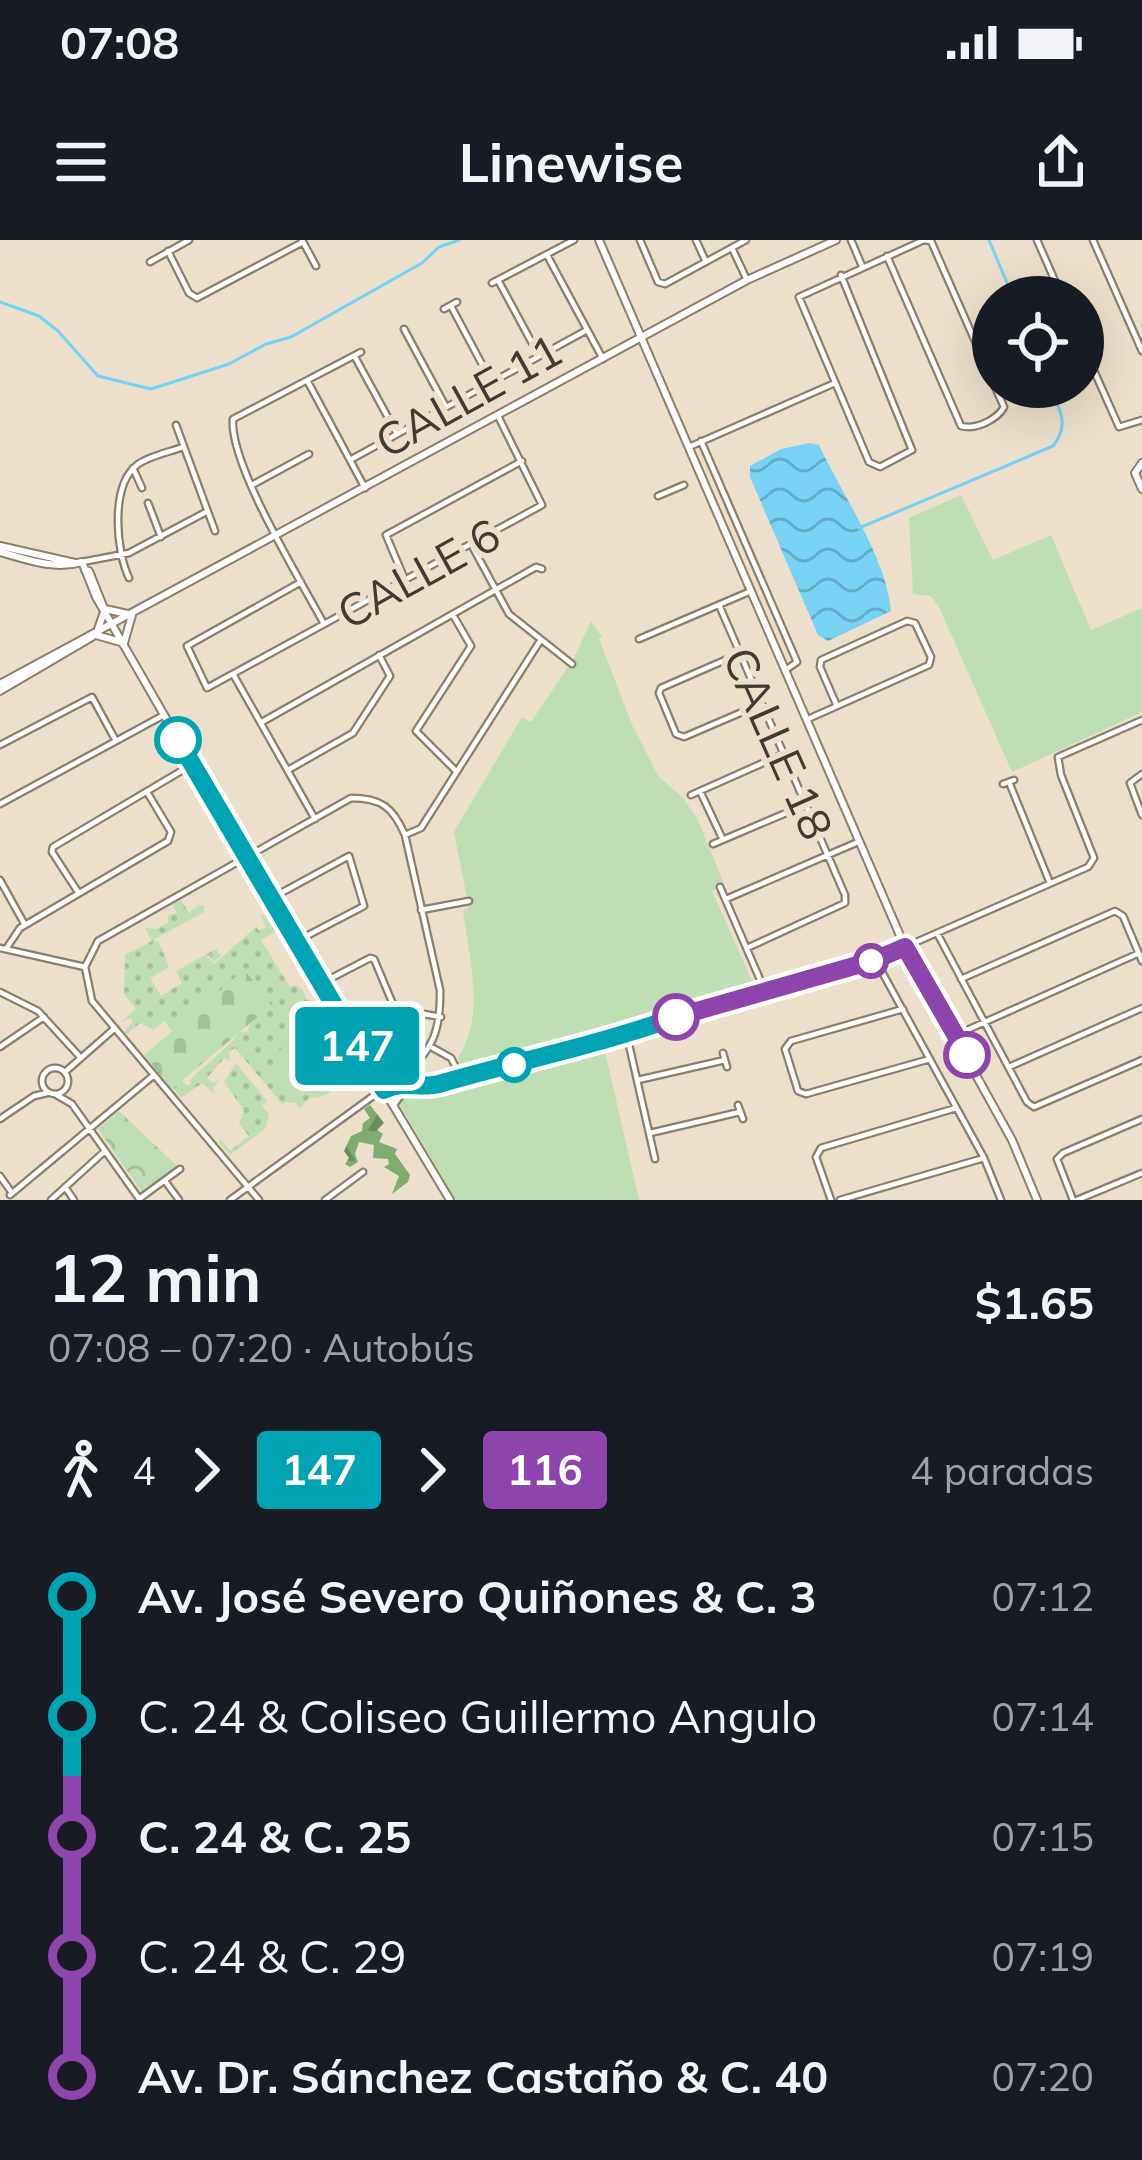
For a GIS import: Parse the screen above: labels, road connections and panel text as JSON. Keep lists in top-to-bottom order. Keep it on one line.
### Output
{"streets":{"street":["CALLE 11","CALLE 6","CALLE 18"]},"lines":["bus line 147","bus line 116"],"page":{"status":"07:08","header":"Linewise","on_map":"147","heading":["12 min","07:08 – 07:20 · Autobús","$1.65"],"legs":["4","147","116","4 paradas"],"list":[{"name":"Av. José Severo Quiñones & C. 3","value":"07:12"},{"name":"C. 24 & Coliseo Guillermo Angulo","value":"07:14"},{"name":"C. 24 & C. 25","value":"07:15"},{"name":"C. 24 & C. 29","value":"07:19"},{"name":"Av. Dr. Sánchez Castaño & C. 40","value":"07:20"}]}}
